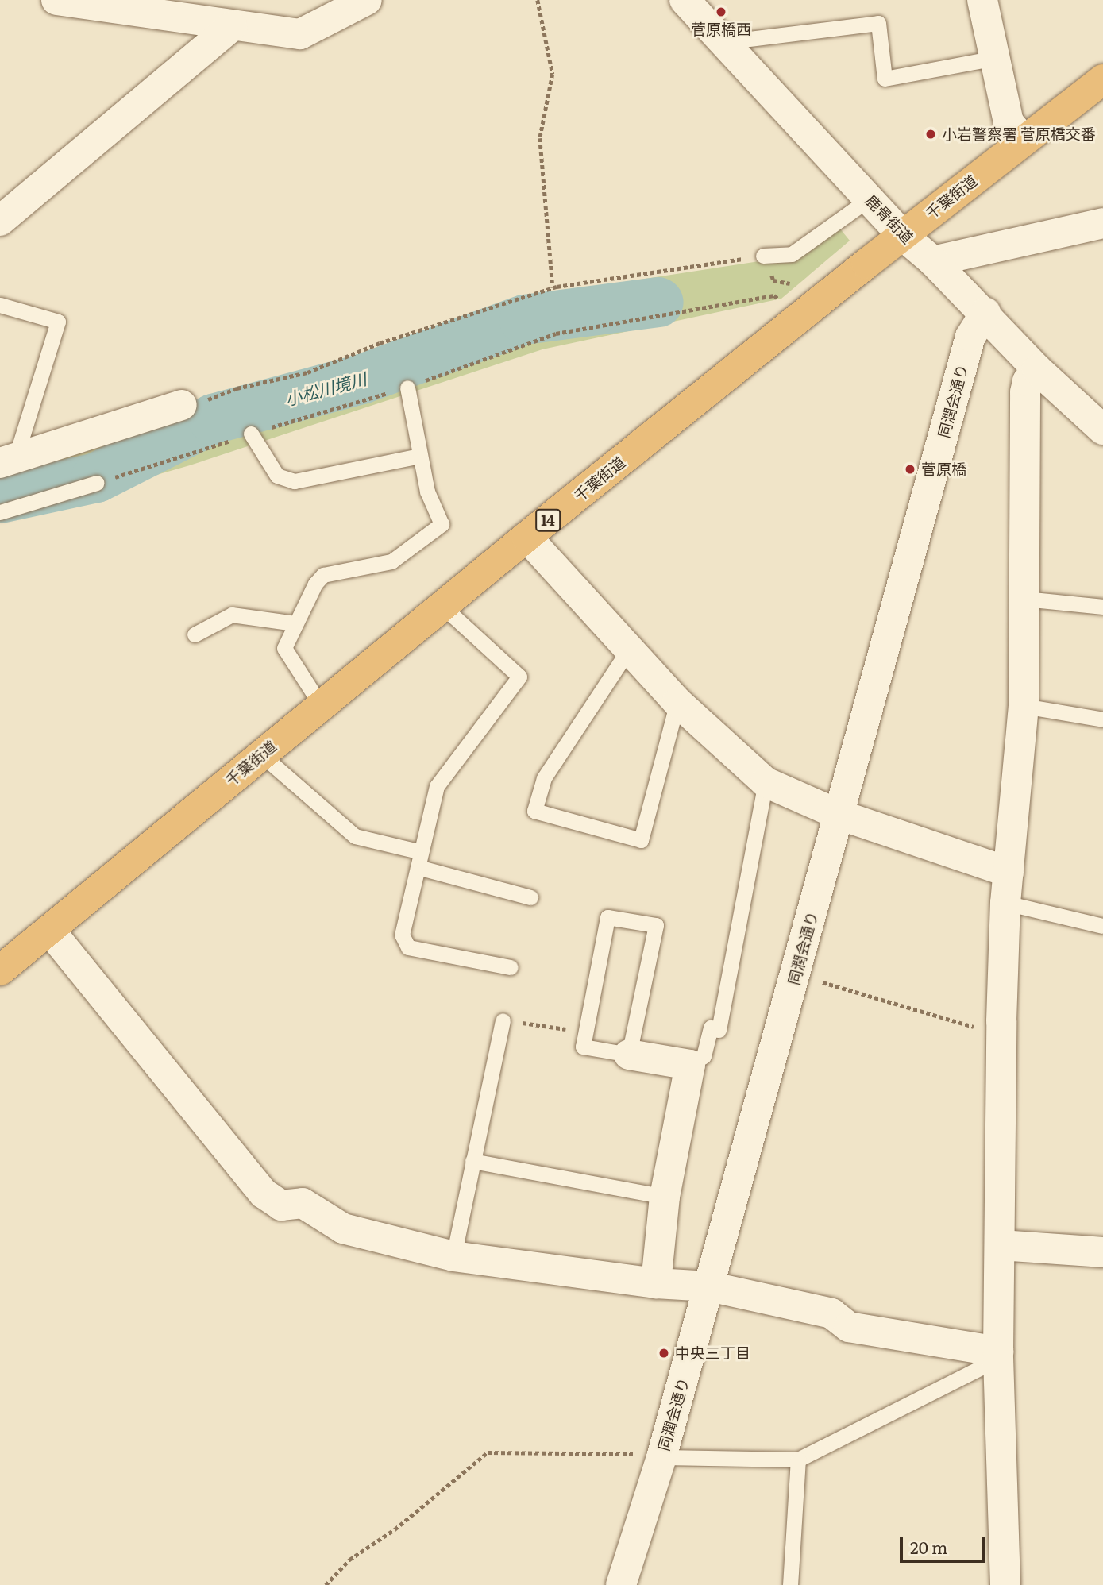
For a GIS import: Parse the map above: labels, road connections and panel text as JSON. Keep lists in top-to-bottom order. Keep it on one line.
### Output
{"streets":{"highway":["千葉街道","14"],"street":["鹿骨街道","同潤会通り"]},"crossings":[["千葉街道","鹿骨街道"],["鹿骨街道","同潤会通り"]],"water":["小松川境川"],"places":["菅原橋西","小岩警察署 菅原橋交番","菅原橋","中央三丁目"],"scale_bar":"20 m"}
